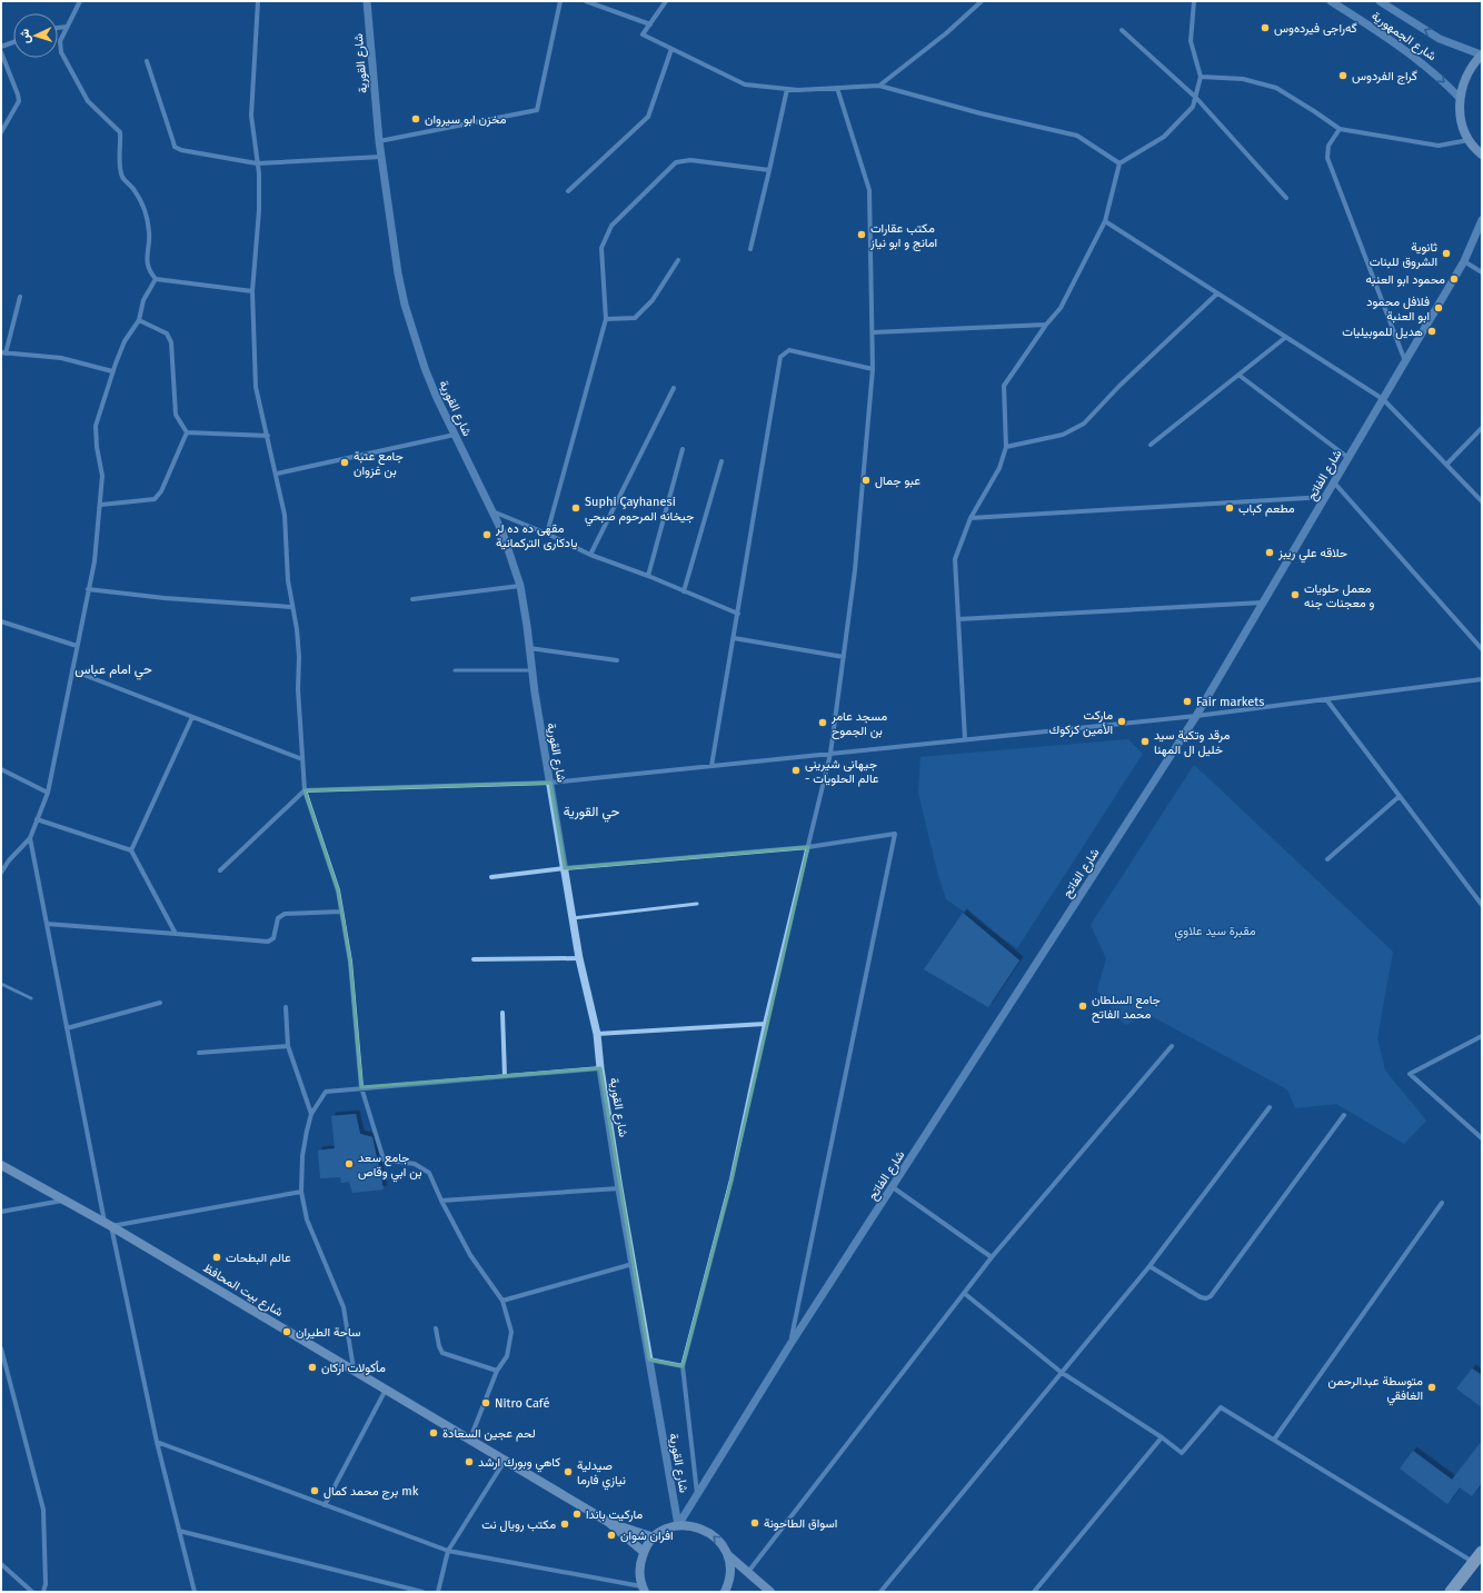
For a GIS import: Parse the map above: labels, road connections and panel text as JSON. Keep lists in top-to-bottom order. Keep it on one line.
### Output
{"streets":{"main road":["شارع بيت المحافظ"],"street":["شارع الجمهورية","شارع القورية","شارع الفاتح"]},"crossings":[["شارع القورية","شارع الفاتح"]],"districts":["حي امام عباس","حي القورية"],"parks":["مقبرة سيد علاوي"],"places":["گەراجی فیردەوس","گراج الفردوس","مخزن ابو سيروان","مكتب عقارات امانج و ابو نياز","ثانوية الشروق للبنات","محمود ابو العنبه","فلافل محمود ابو العنبة","هديل للموبيليات","جامع عتبة بن غزوان","عبو جمال","Suphi Çayhanesi جيخانه المرحوم صبحي","مطعم كباب","مقهى ده ده لر يادكارى التركمانية","حلاقه علي ريبز","معمل حلويات و معجنات جنه","Fair markets","ماركت الأمين كركوك","مسجد عامر بن الجموح","مرقد وتكية سيد خليل ال المهنا","جیهانی شیرینی - عالم الحلويات","جامع السلطان محمد الفاتح","جامع سعد بن ابي وقاص","عالم البطحات","ساحة الطيران","مأكولات اركان","متوسطة عبدالرحمن الغافقي","Nitro Café","لحم عجين السعادة","كاهي وبورك ارشد","صيدلية نيازي فارما","برج محمد كمال mk","ماركيت باندا","اسواق الطاحونة","مكتب رويال نت","افران شوان"],"north":"left"}
